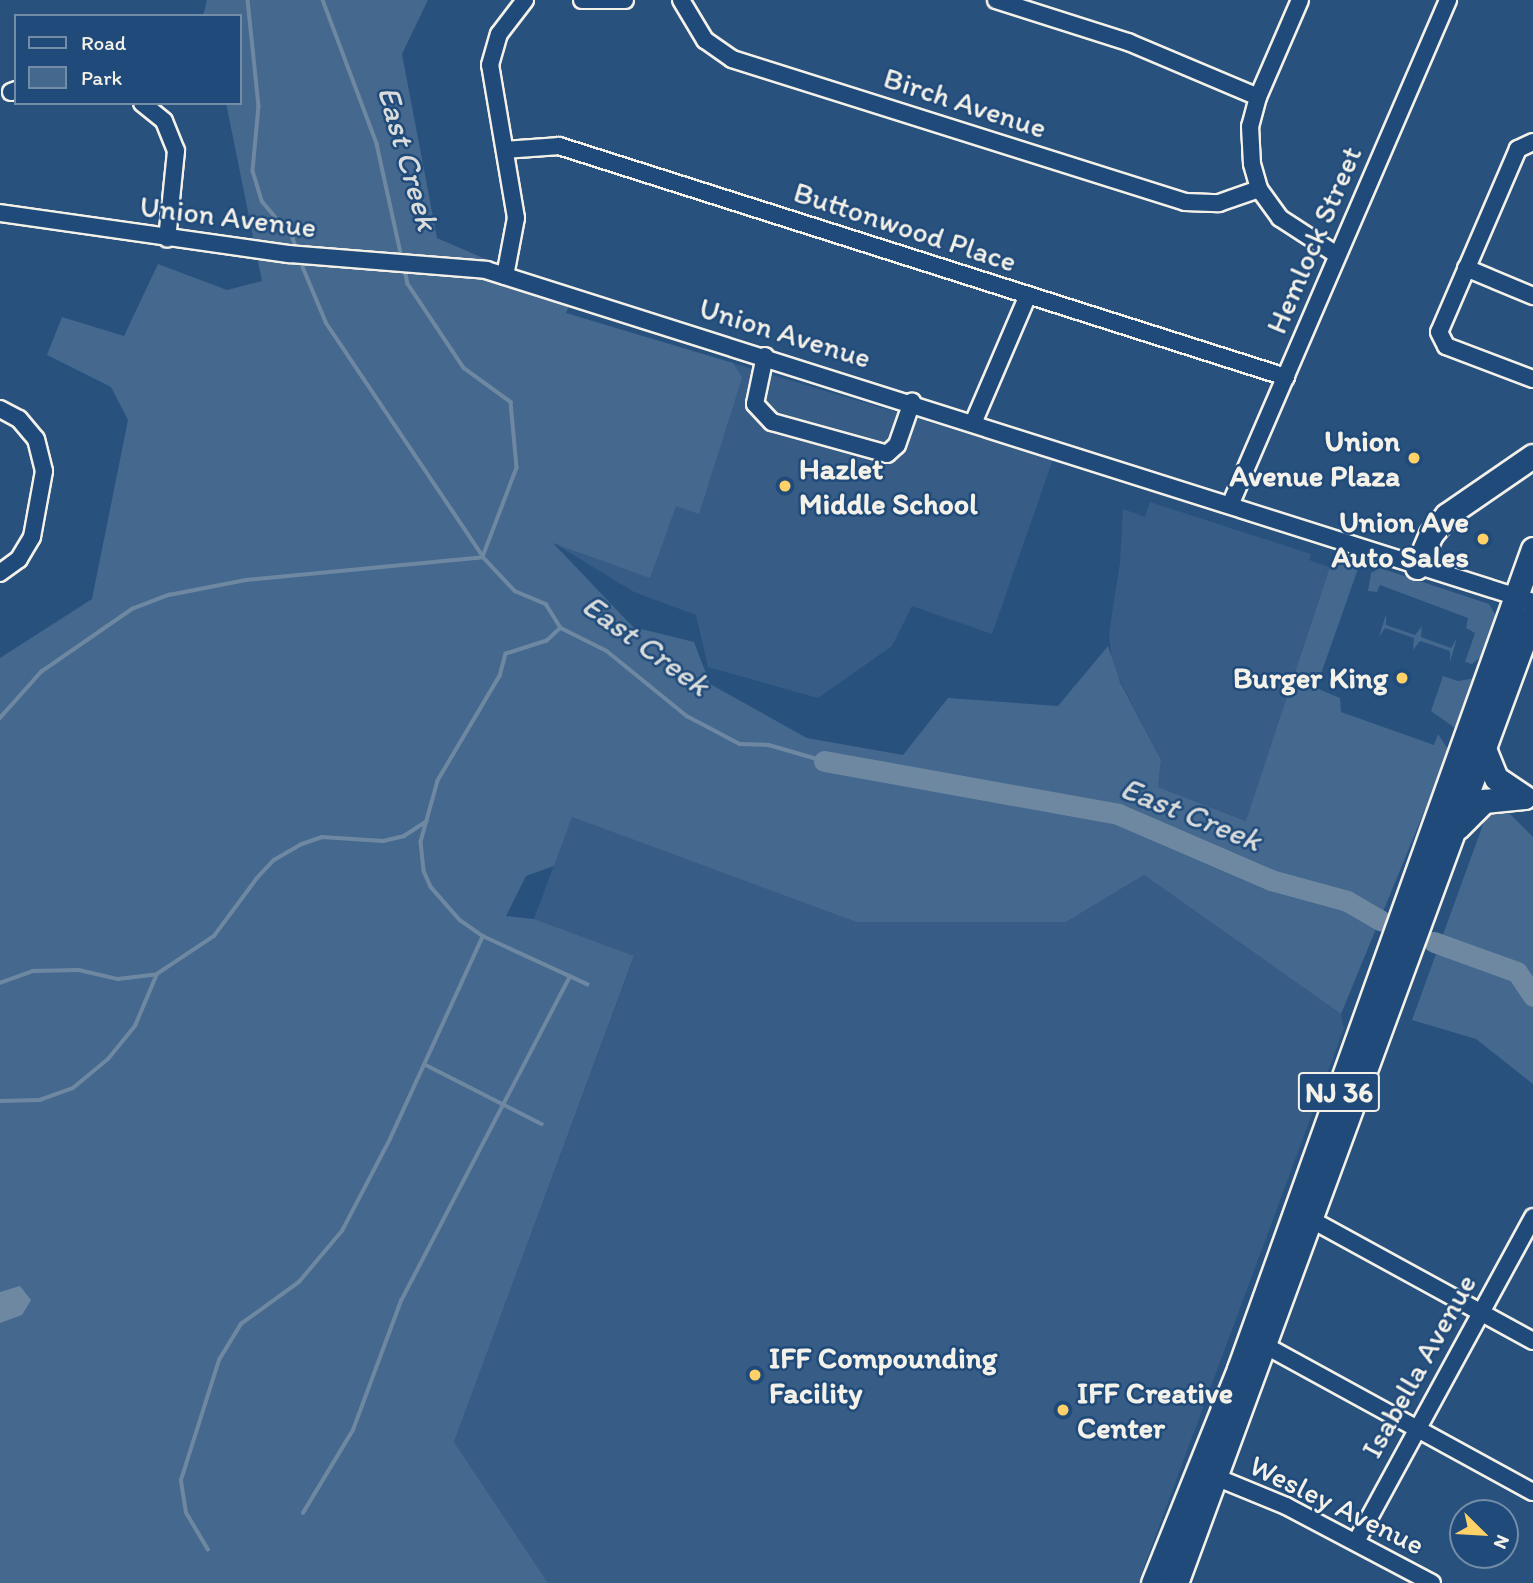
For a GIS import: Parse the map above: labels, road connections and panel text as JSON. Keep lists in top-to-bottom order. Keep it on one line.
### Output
{"streets":{"highway":["NJ 36"],"street":["Birch Avenue","Union Avenue","Buttonwood Place","Hemlock Street","Isabella Avenue","Wesley Avenue"]},"crossings":[["Union Avenue","Hemlock Street"],["Union Avenue","NJ 36"],["Buttonwood Place","Hemlock Street"],["NJ 36","Wesley Avenue"],["Isabella Avenue","Wesley Avenue"]],"water":["East Creek"],"places":["Union Avenue Plaza","Hazlet Middle School","Union Ave Auto Sales","Burger King","IFF Compounding Facility","IFF Creative Center"],"legend":["Road","Park"],"north":"bottom right"}
